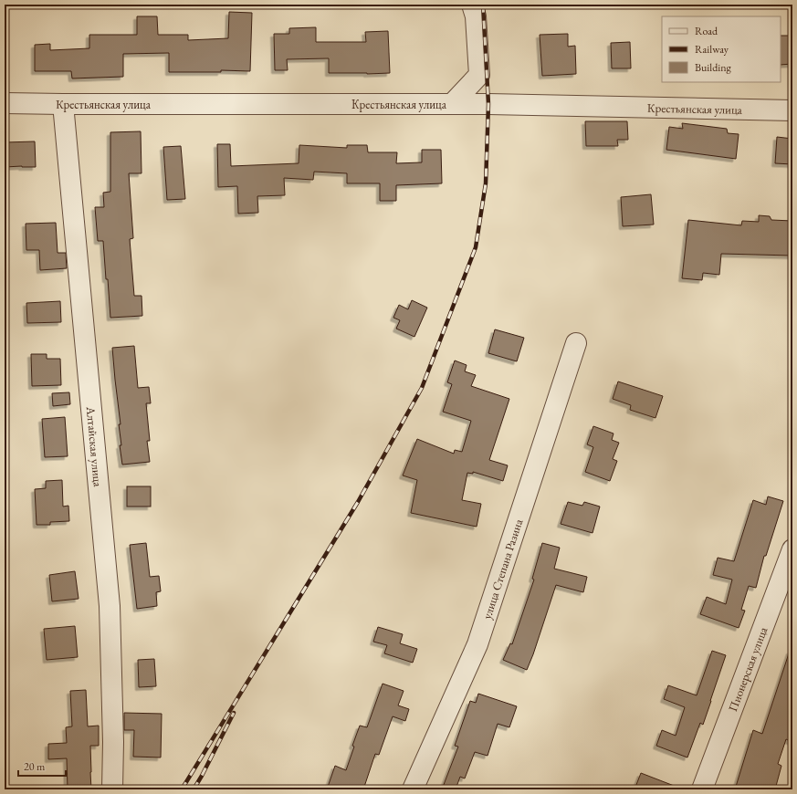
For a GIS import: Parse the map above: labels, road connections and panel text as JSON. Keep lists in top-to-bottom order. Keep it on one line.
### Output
{"streets":{"street":["Крестьянская улица","Алтайская улица","улица Степана Разина","Пионерская улица"]},"crossings":[["Крестьянская улица","Алтайская улица"]],"legend":["Road","Railway","Building"],"scale_bar":"20 m"}
